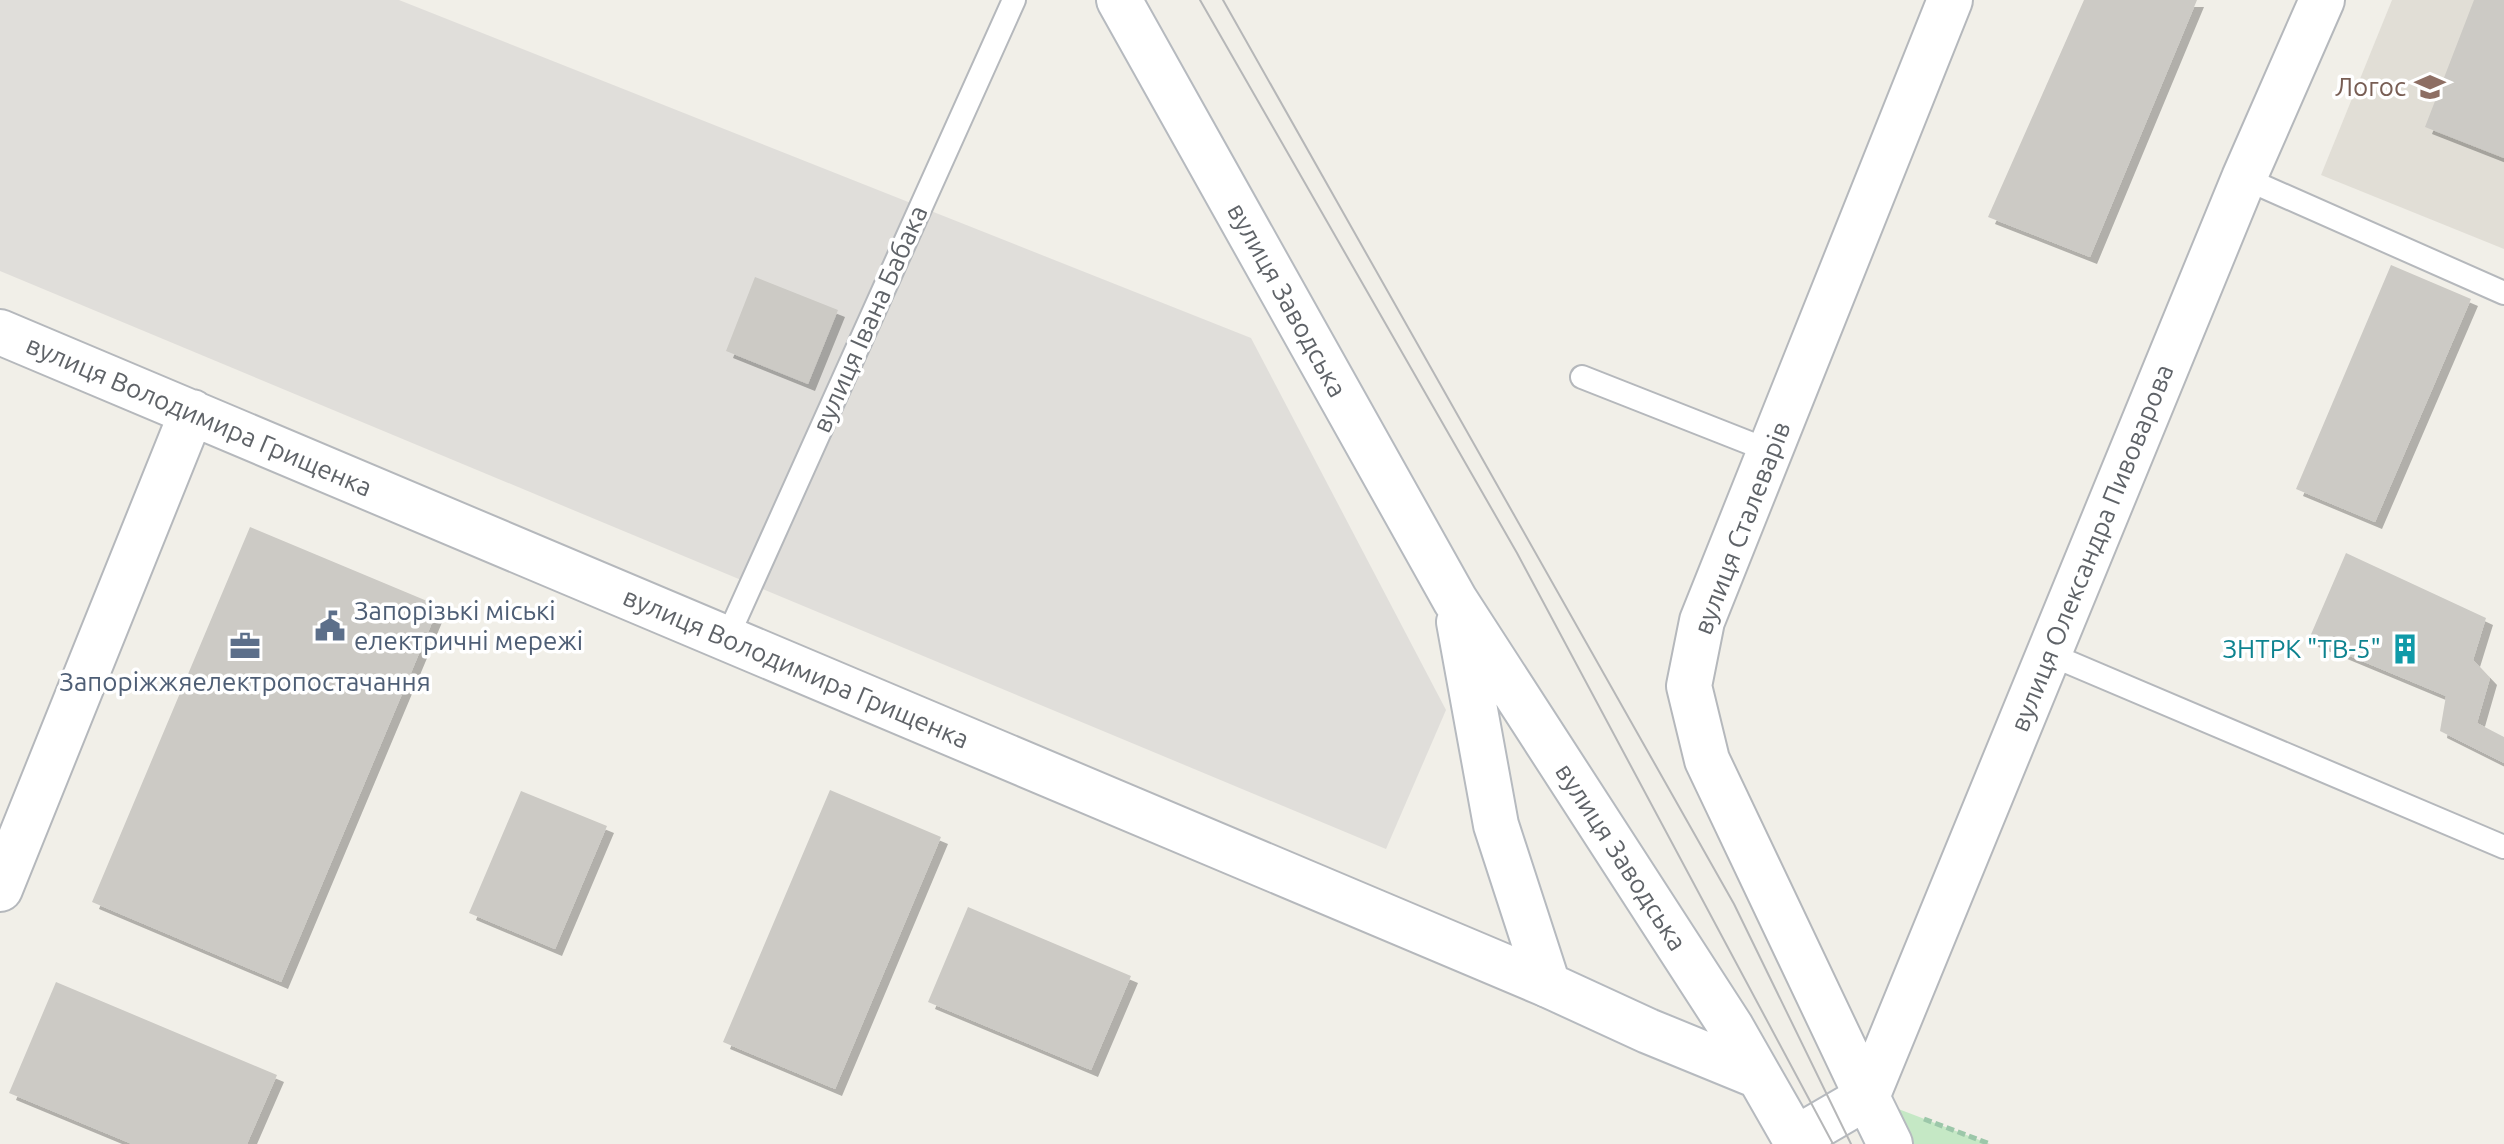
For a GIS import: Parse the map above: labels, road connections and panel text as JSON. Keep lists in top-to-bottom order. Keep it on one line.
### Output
{"streets":{"street":["вулиця Заводська","вулиця Володимира Грищенка","вулиця Сталеварів","вулиця Олександра Пивоварова"],"lane":["вулиця Івана Бабака"]},"crossings":[["вулиця Заводська","вулиця Володимира Грищенка"],["вулиця Заводська","вулиця Сталеварів"],["вулиця Заводська","вулиця Олександра Пивоварова"],["вулиця Івана Бабака","вулиця Володимира Грищенка"],["вулиця Сталеварів","вулиця Олександра Пивоварова"]],"places":{"school or university":["Логос"],"public building":["Запорізькі міські електричні мережі"],"office":["Запоріжжяелектропостачання"],"building":["ЗНТРК \"ТВ-5\""]}}
